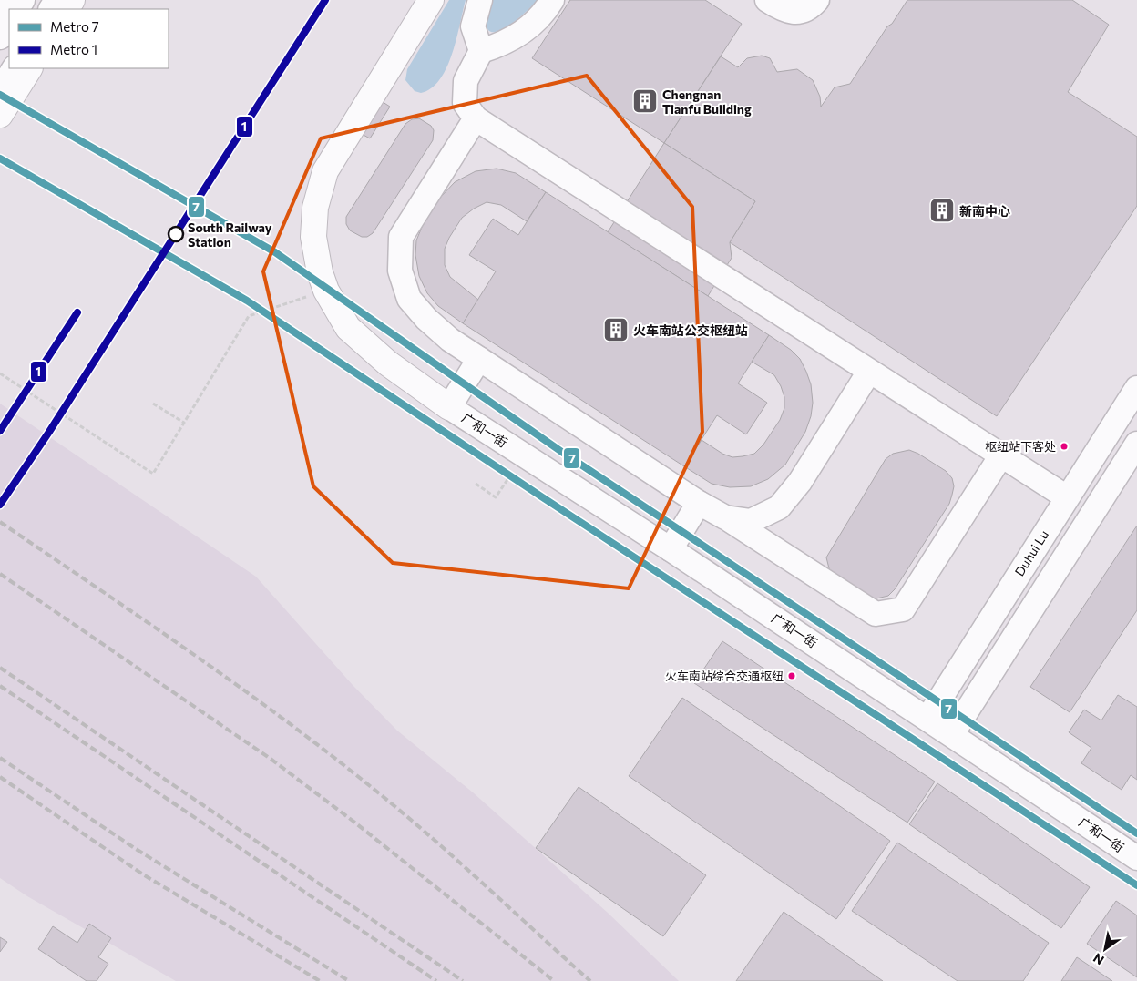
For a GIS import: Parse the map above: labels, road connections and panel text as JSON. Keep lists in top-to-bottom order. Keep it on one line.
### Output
{"streets":{"street":["广和一街","Duhui Lu"]},"crossings":[["广和一街","Duhui Lu"]],"places":{"building":["Chengnan Tianfu Building","新南中心","火车南站公交枢纽站"],"other":["South Railway Station","枢纽站下客处","火车南站综合交通枢纽"]},"lines":["metro line 1","metro line 7"],"legend":["Metro 7","Metro 1"],"north":"bottom left"}
